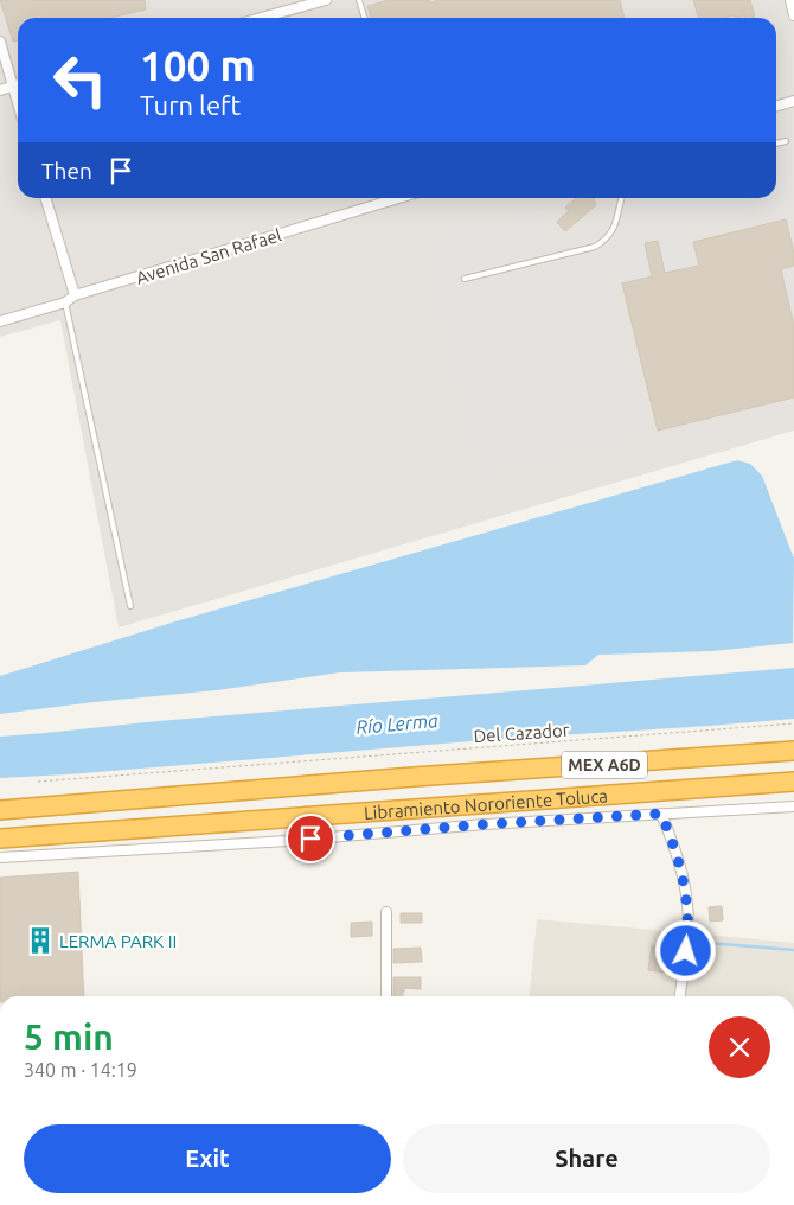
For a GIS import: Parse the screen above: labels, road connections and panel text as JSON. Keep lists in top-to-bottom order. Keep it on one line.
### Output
{"streets":{"highway":["MEX A6D","Libramiento Nororiente Toluca"],"street":["Avenida San Rafael"],"path":["Del Cazador"]},"water":["Río Lerma"],"places":{"building":["LERMA PARK II"]},"page":{"turn":["100 m","Turn left"],"then":"Then","heading":["5 min","340 m · 14:19"],"buttons":["Exit","Share"]}}
